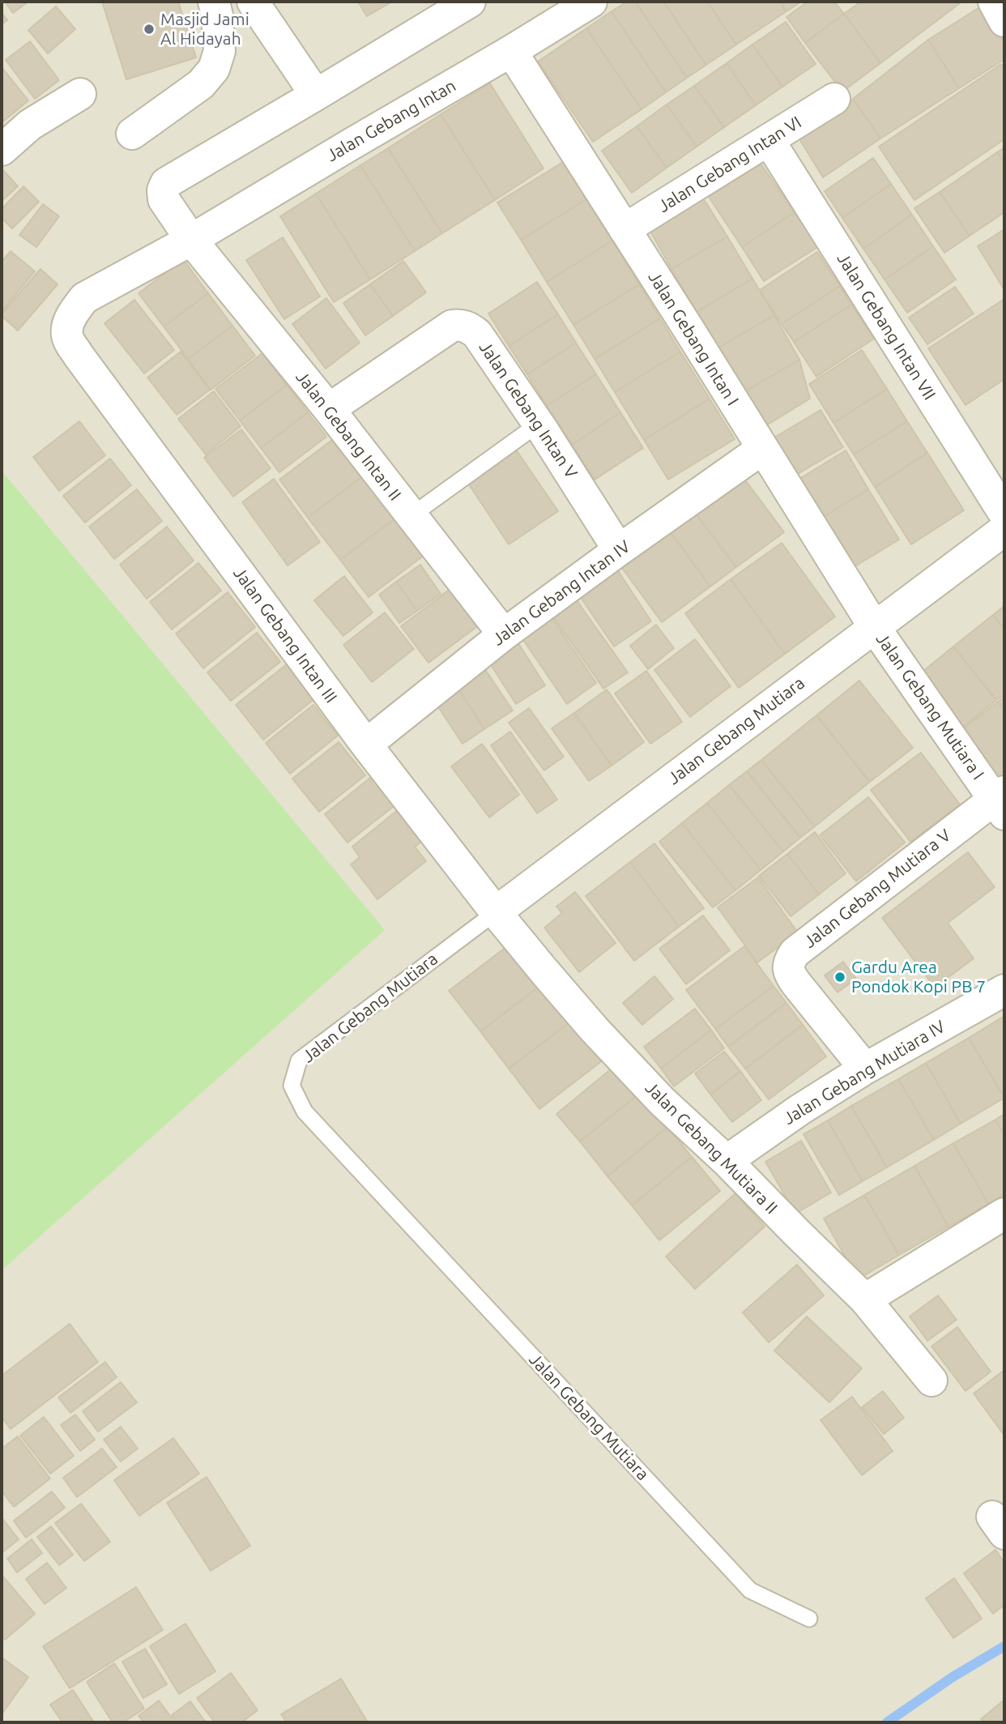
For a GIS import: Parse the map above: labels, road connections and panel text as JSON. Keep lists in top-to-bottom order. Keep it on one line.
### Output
{"streets":{"street":["Jalan Gebang Intan","Jalan Gebang Intan VI","Jalan Gebang Intan VII","Jalan Gebang Intan I","Jalan Gebang Intan V","Jalan Gebang Intan II","Jalan Gebang Intan IV","Jalan Gebang Intan III","Jalan Gebang Mutiara I","Jalan Gebang Mutiara","Jalan Gebang Mutiara V","Jalan Gebang Mutiara IV","Jalan Gebang Mutiara II"]},"crossings":[["Jalan Gebang Intan","Jalan Gebang Intan I"],["Jalan Gebang Intan","Jalan Gebang Intan II"],["Jalan Gebang Intan","Jalan Gebang Intan III"],["Jalan Gebang Intan VI","Jalan Gebang Intan VII"],["Jalan Gebang Intan VI","Jalan Gebang Intan I"],["Jalan Gebang Intan I","Jalan Gebang Intan IV"],["Jalan Gebang Intan I","Jalan Gebang Mutiara I"],["Jalan Gebang Intan I","Jalan Gebang Mutiara"],["Jalan Gebang Intan V","Jalan Gebang Intan II"],["Jalan Gebang Intan V","Jalan Gebang Intan IV"],["Jalan Gebang Intan II","Jalan Gebang Intan IV"],["Jalan Gebang Intan IV","Jalan Gebang Intan III"],["Jalan Gebang Intan III","Jalan Gebang Mutiara"],["Jalan Gebang Intan III","Jalan Gebang Mutiara II"],["Jalan Gebang Mutiara I","Jalan Gebang Mutiara"],["Jalan Gebang Mutiara I","Jalan Gebang Mutiara V"],["Jalan Gebang Mutiara","Jalan Gebang Mutiara II"],["Jalan Gebang Mutiara V","Jalan Gebang Mutiara IV"],["Jalan Gebang Mutiara IV","Jalan Gebang Mutiara II"]],"places":["Masjid Jami Al Hidayah","Gardu Area Pondok Kopi PB 7"]}
